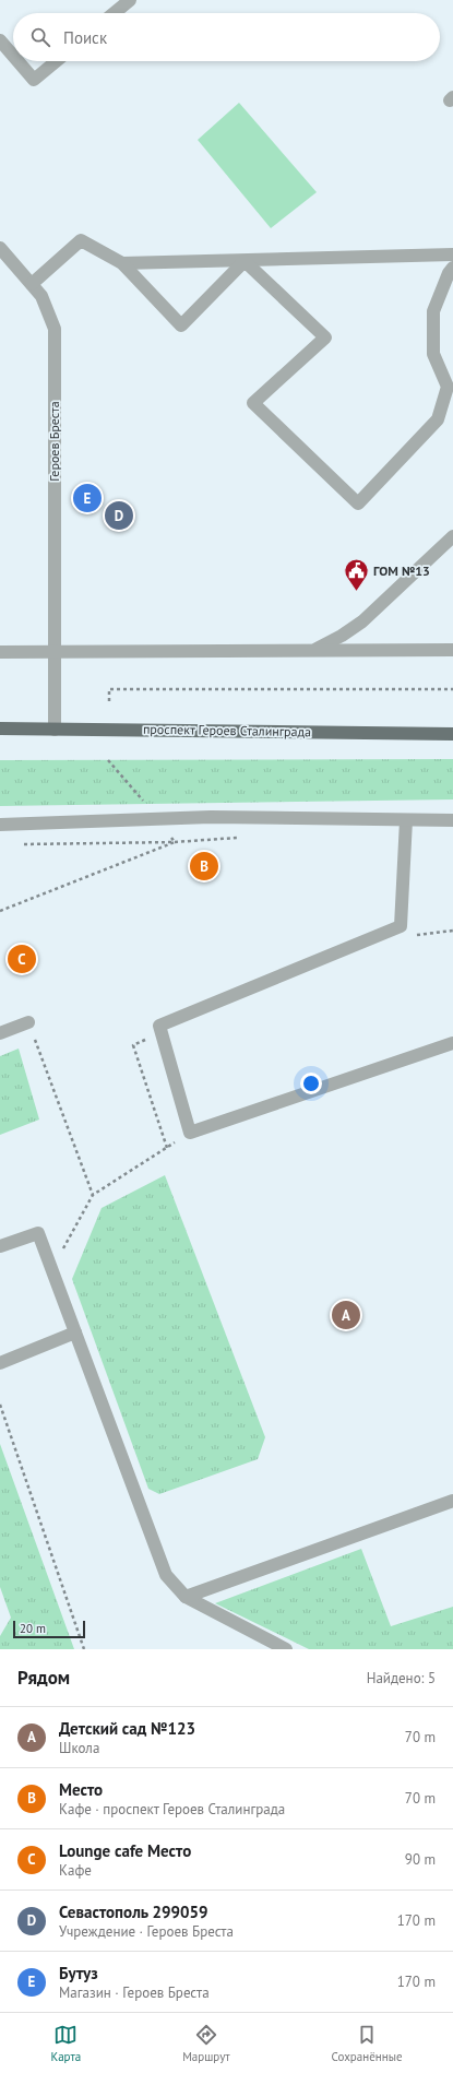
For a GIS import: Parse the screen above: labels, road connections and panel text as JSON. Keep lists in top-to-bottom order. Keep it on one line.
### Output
{"streets":{"main road":["проспект Героев Сталинграда"],"street":["Героев Бреста"]},"crossings":[["Героев Бреста","проспект Героев Сталинграда"]],"places":{"public building":["ГОМ №13"]},"scale_bar":"20 m","page":{"search":"Поиск","pins":["E","D","B","C","A"],"scale":"20 m","heading":["Рядом","Найдено: 5"],"list":[{"mark":"A","name":"Детский сад №123","note":"Школа","value":"70 m"},{"mark":"B","name":"Место","note":"Кафе · проспект Героев Сталинграда","value":"70 m"},{"mark":"C","name":"Lounge cafe Место","note":"Кафе","value":"90 m"},{"mark":"D","name":"Севастополь 299059","note":"Учреждение · Героев Бреста","value":"170 m"},{"mark":"E","name":"Бутуз","note":"Магазин · Героев Бреста","value":"170 m"}],"nav":["Карта","Маршрут","Сохранённые"]}}
